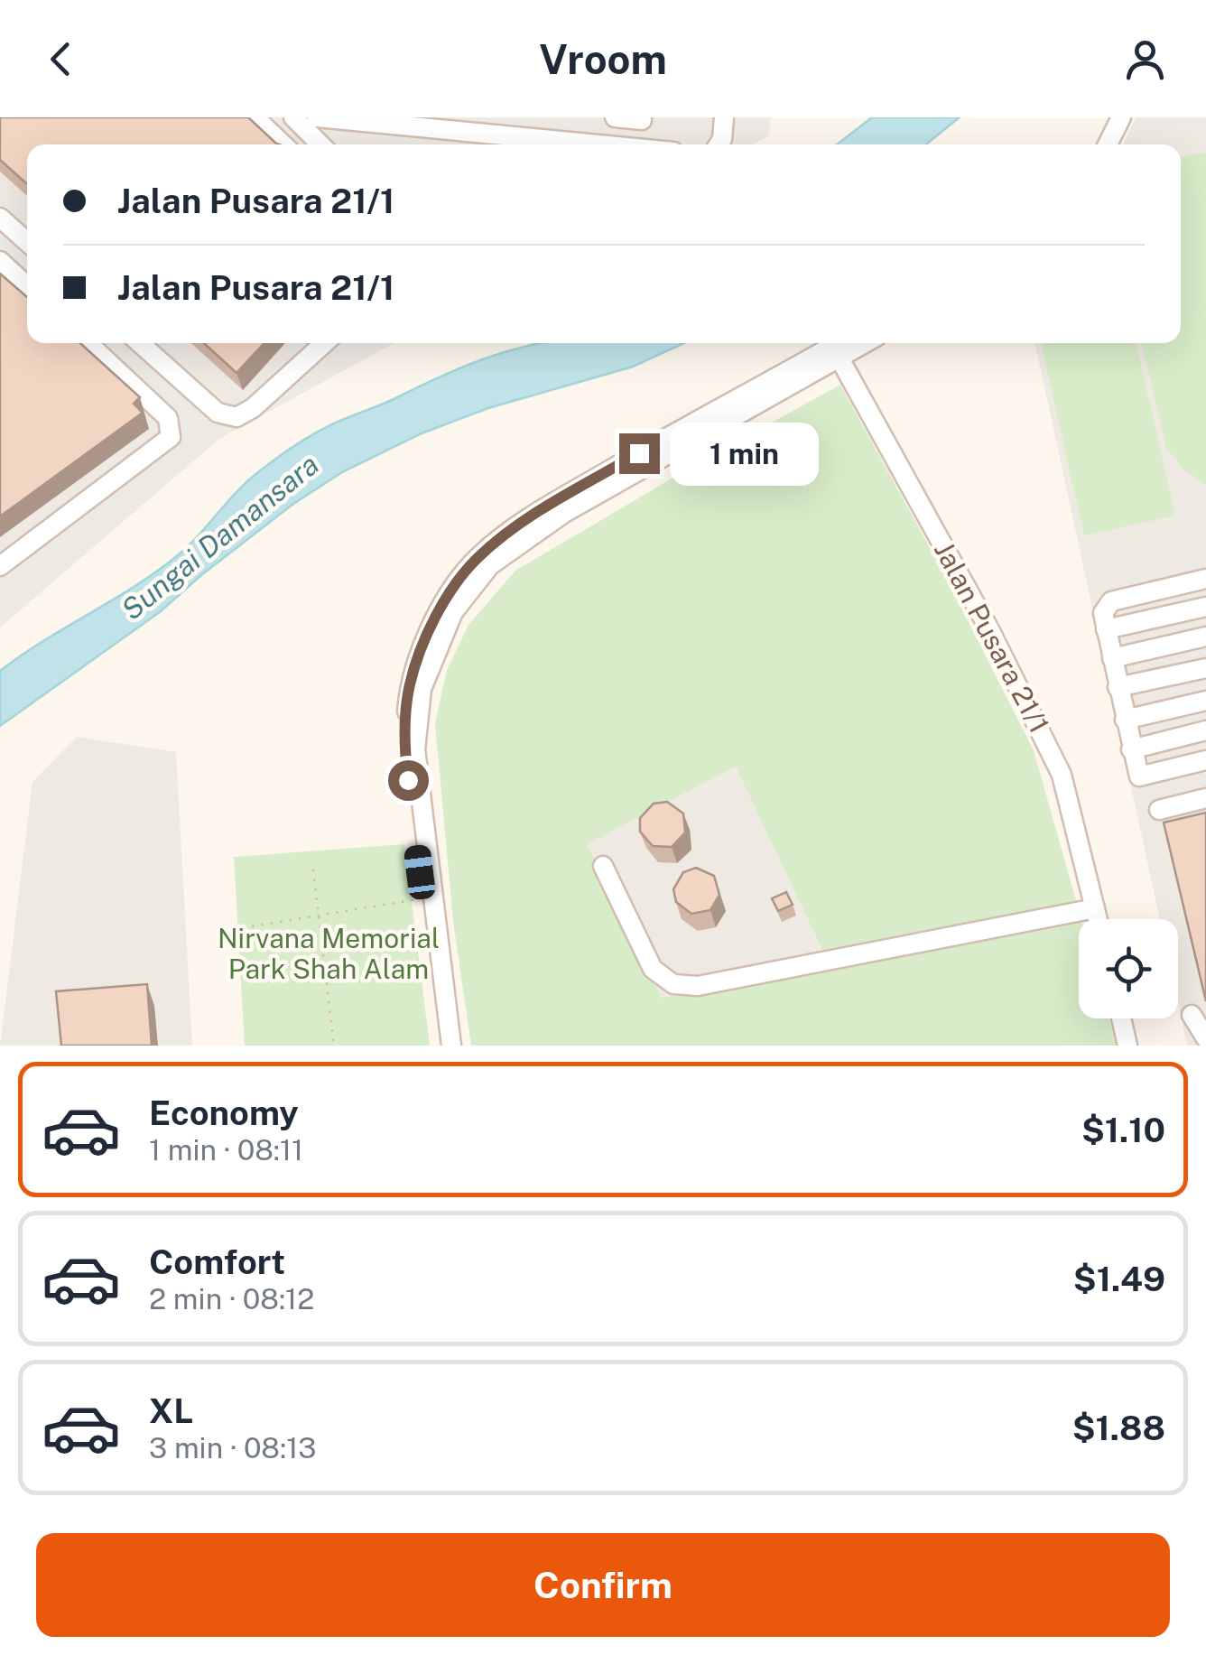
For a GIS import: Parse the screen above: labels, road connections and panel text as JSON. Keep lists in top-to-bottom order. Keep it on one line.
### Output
{"streets":{"street":["Jalan Pusara 21/1"]},"water":["Sungai Damansara"],"parks":["Nirvana Memorial Park Shah Alam"],"page":{"header":"Vroom","banner":["Jalan Pusara 21/1","Jalan Pusara 21/1"],"bubble":"1 min","list":[{"name":"Economy","note":"1 min · 08:11","value":"$1.10"},{"name":"Comfort","note":"2 min · 08:12","value":"$1.49"},{"name":"XL","note":"3 min · 08:13","value":"$1.88"}],"buttons":"Confirm"}}
